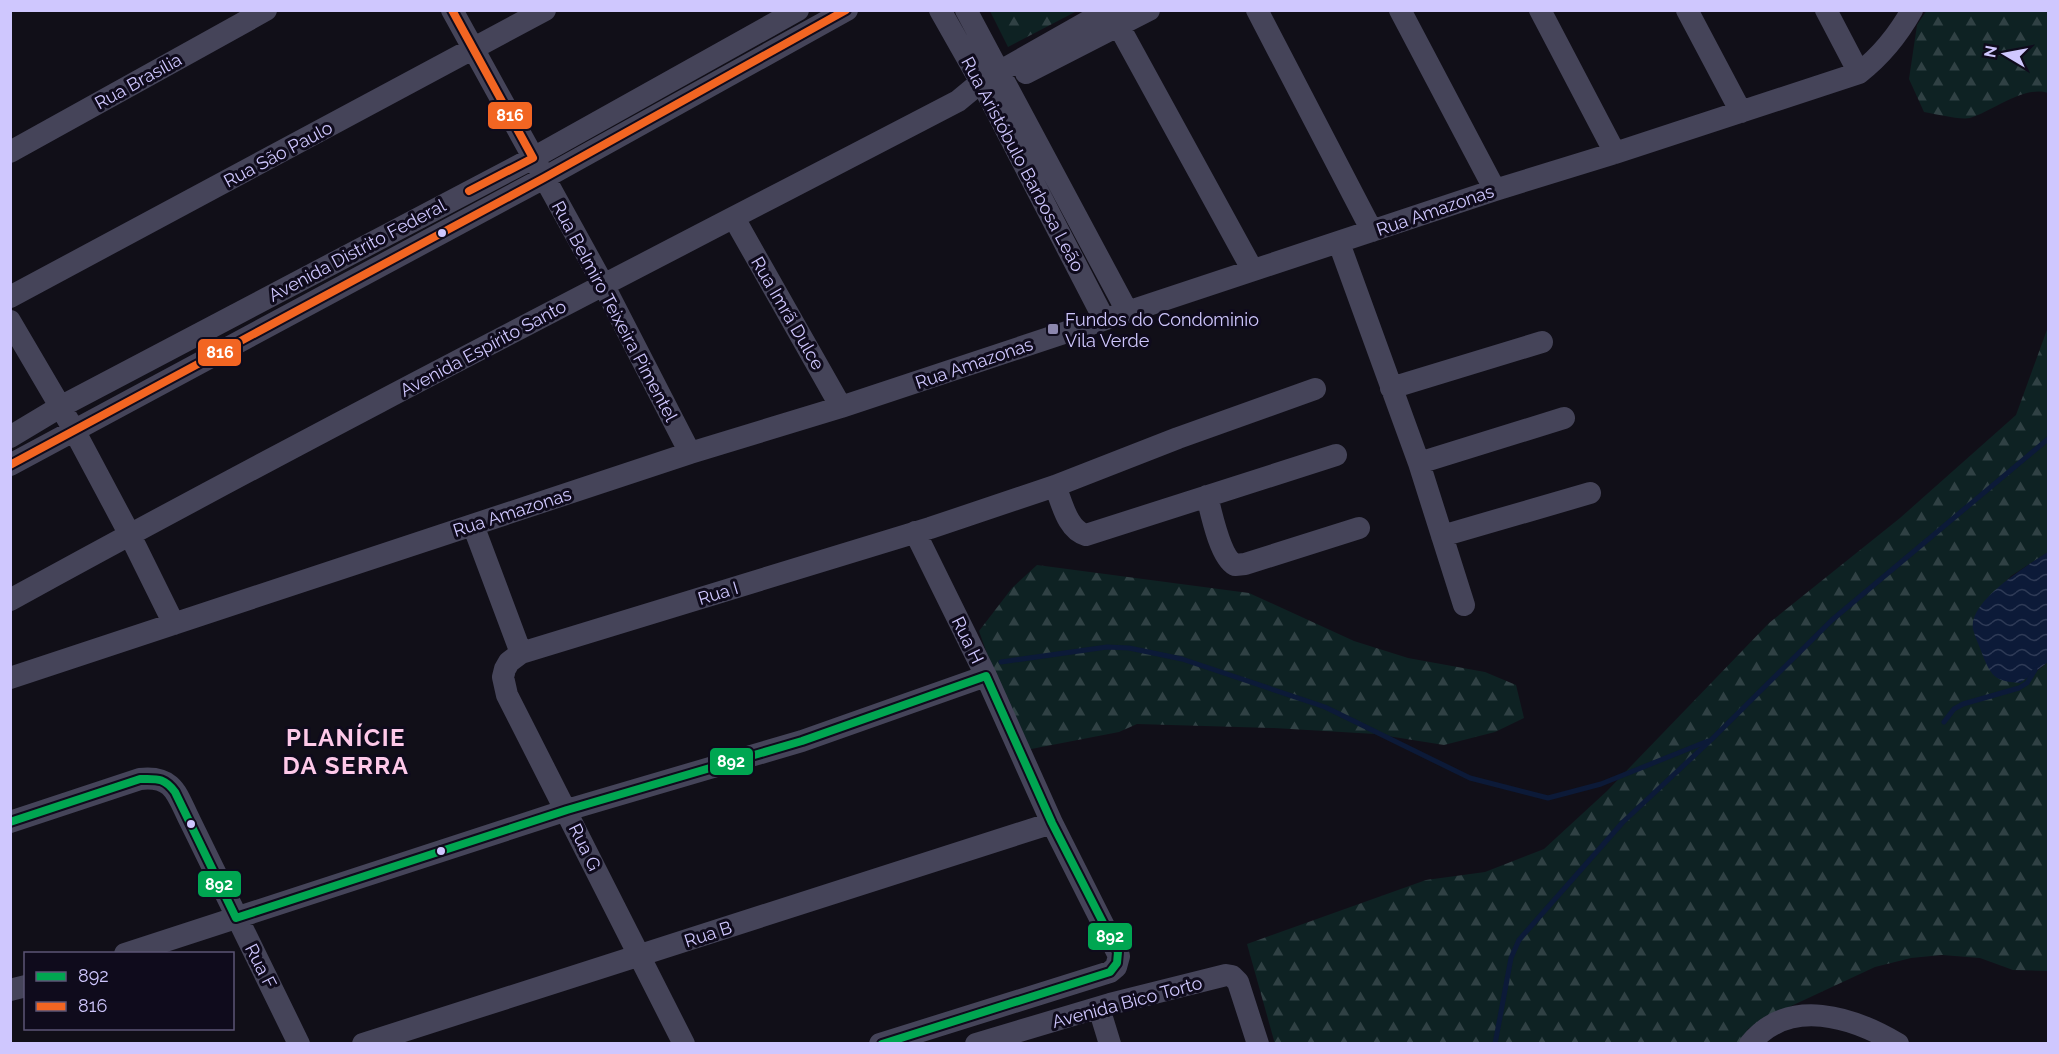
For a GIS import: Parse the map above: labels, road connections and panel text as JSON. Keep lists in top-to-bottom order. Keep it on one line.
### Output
{"streets":{"street":["Rua Brasília","Rua São Paulo","Rua Aristóbulo Barbosa Leão","Rua Amazonas","Avenida Distrito Federal","Rua Belmiro Teixeira Pimentel","Rua Imrã Dulce","Avenida Espírito Santo","Rua I","Rua H","Rua G","Rua B","Rua F","Avenida Bico Torto"]},"crossings":[["Rua São Paulo","Rua Belmiro Teixeira Pimentel"],["Rua Aristóbulo Barbosa Leão","Rua Amazonas"],["Rua Aristóbulo Barbosa Leão","Avenida Espírito Santo"],["Rua Amazonas","Rua Belmiro Teixeira Pimentel"],["Rua Amazonas","Rua Imrã Dulce"],["Avenida Distrito Federal","Rua Belmiro Teixeira Pimentel"],["Rua Belmiro Teixeira Pimentel","Avenida Espírito Santo"],["Rua Imrã Dulce","Avenida Espírito Santo"],["Rua I","Rua H"],["Rua I","Rua G"],["Rua H","Rua B"],["Rua G","Rua B"]],"districts":["PLANÍCIE DA SERRA"],"places":{"transit":["Fundos do Condominio Vila Verde"]},"lines":["transit line 816","transit line 892"],"legend":["892","816"],"north":"left"}
